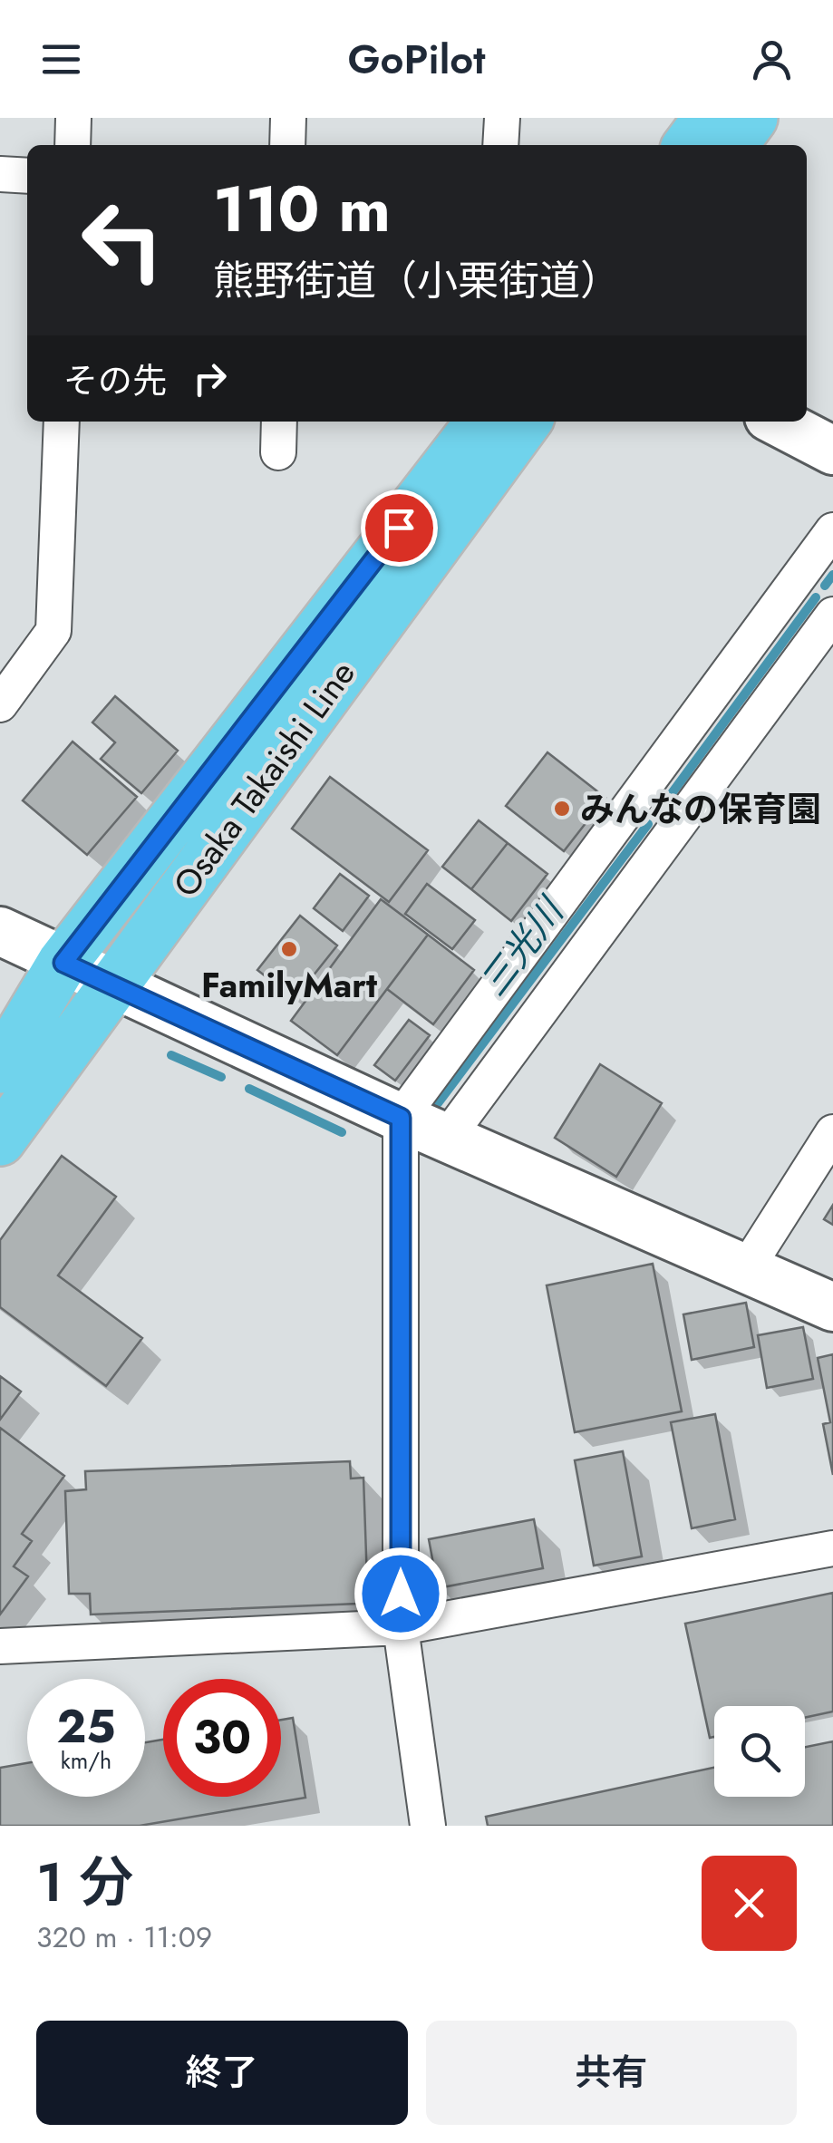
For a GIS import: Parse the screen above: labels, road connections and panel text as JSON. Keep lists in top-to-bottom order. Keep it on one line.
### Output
{"streets":{"main road":["Osaka Takaishi Line"]},"water":["三光川"],"places":["みんなの保育園","FamilyMart"],"page":{"header":"GoPilot","turn":["110 m","熊野街道（小栗街道）"],"then":"その先","speed":"25 km/h","limit":"30","heading":["1 分","320 m · 11:09"],"buttons":["終了","共有"]}}
